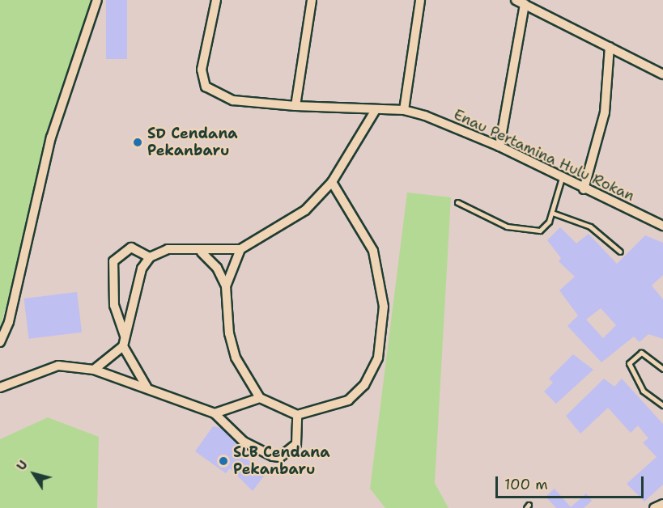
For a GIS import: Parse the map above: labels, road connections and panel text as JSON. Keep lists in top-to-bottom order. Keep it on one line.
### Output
{"streets":{"street":["Enau Pertamina Hulu Rokan"]},"places":["SD Cendana Pekanbaru","SLB Cendana Pekanbaru"],"scale_bar":"100 m","north":"top left"}
